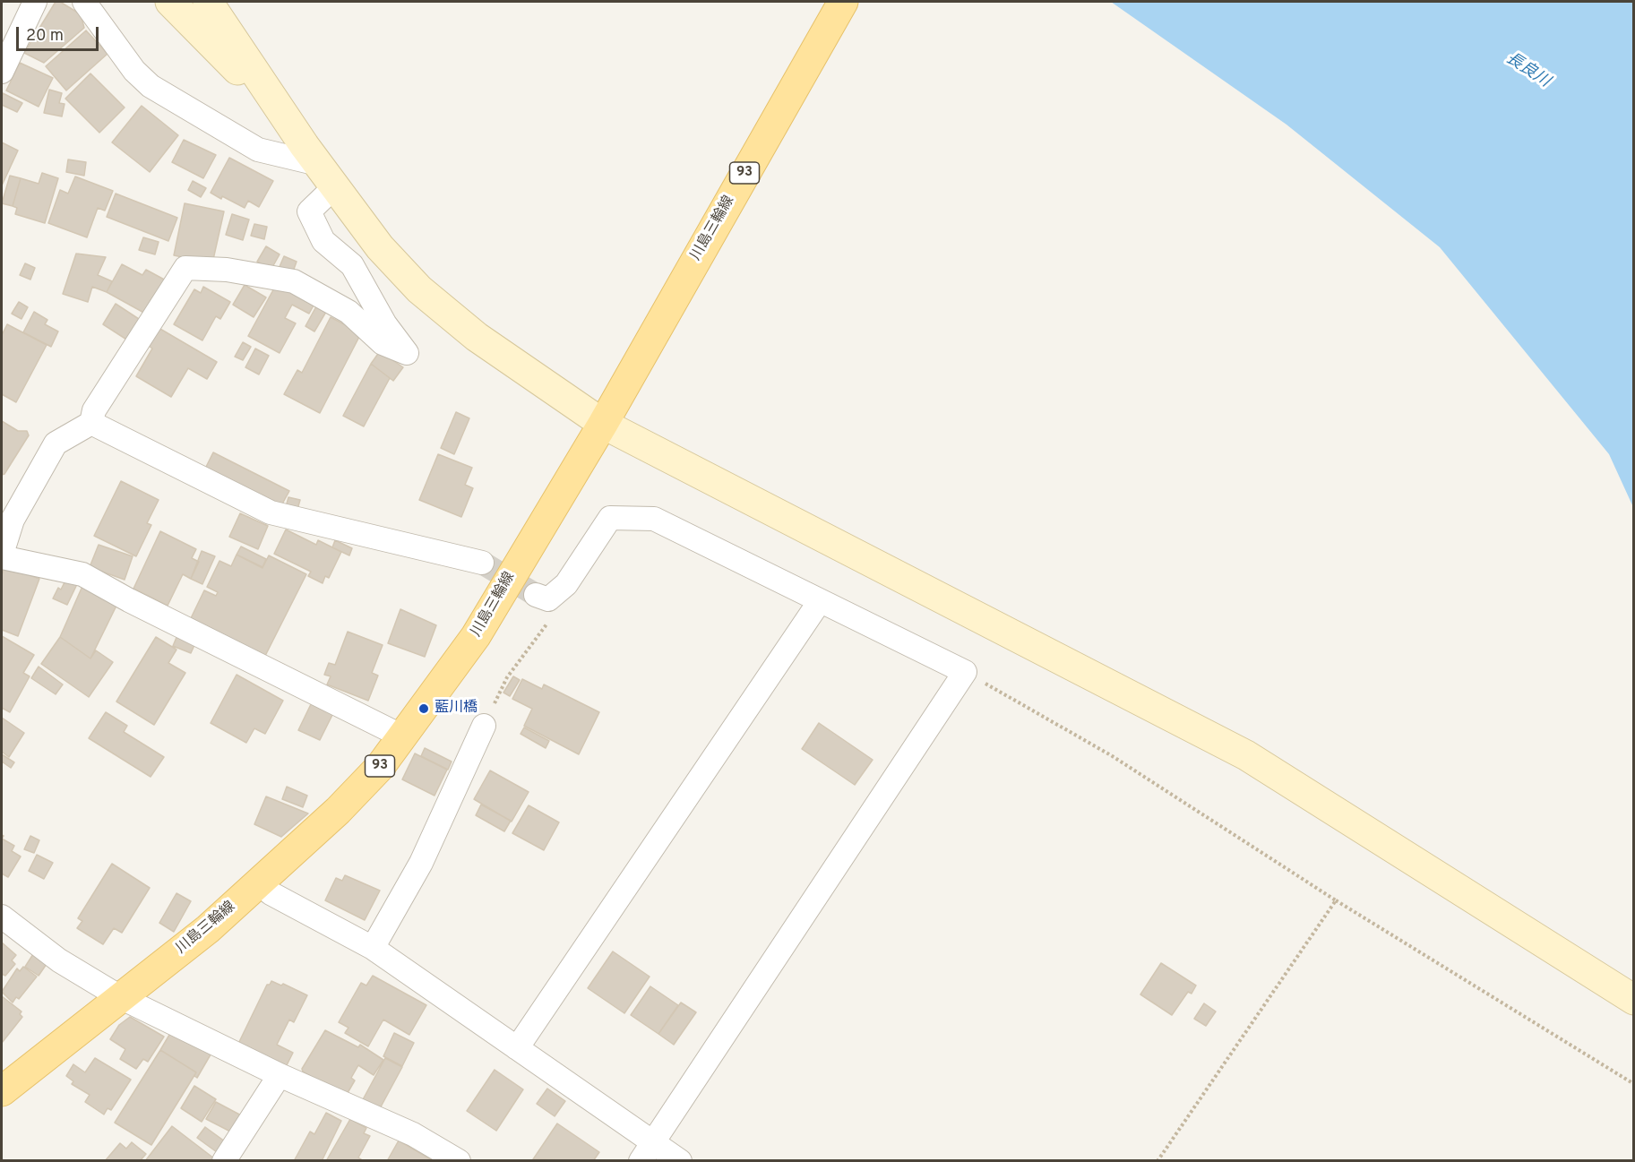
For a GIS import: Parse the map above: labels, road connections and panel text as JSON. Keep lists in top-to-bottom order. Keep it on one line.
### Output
{"streets":{"main road":["93","川島三輪線"]},"water":["長良川"],"places":["藍川橋"],"scale_bar":"20 m"}
